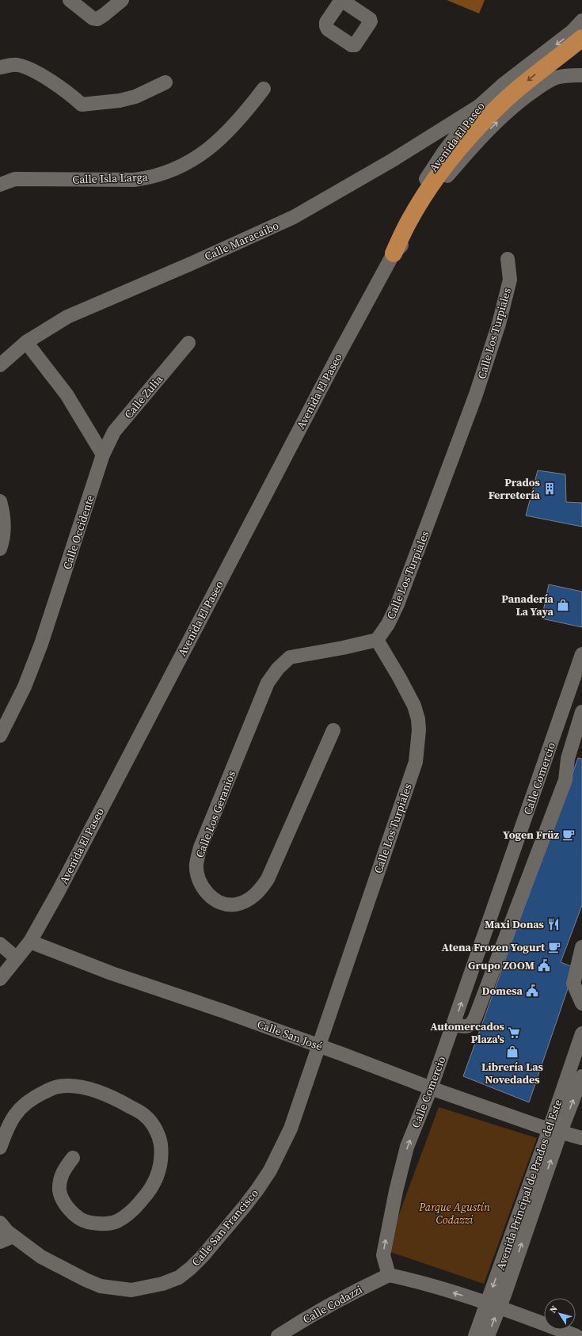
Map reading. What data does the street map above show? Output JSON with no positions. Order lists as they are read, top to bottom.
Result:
{
  "streets": {
    "street": [
      "Avenida El Paseo",
      "Calle Isla Larga",
      "Calle Maracaibo",
      "Calle Los Turpiales",
      "Calle Zulia",
      "Calle Occidente",
      "Calle Comercio",
      "Calle Los Geranios",
      "Calle San José",
      "Avenida Principal de Prados del Este",
      "Calle San Francisco",
      "Calle Codazzi"
    ]
  },
  "crossings": [
    ["Avenida El Paseo", "Calle Maracaibo"],
    ["Avenida El Paseo", "Calle San José"],
    ["Calle Los Turpiales", "Calle Los Geranios"],
    ["Calle Los Turpiales", "Calle San José"],
    ["Calle Los Turpiales", "Calle San Francisco"],
    ["Calle Zulia", "Calle Occidente"],
    ["Calle Comercio", "Calle San José"],
    ["Calle Comercio", "Calle Codazzi"],
    ["Calle San José", "Avenida Principal de Prados del Este"],
    ["Calle San José", "Calle San Francisco"]
  ],
  "parks": ["Parque Agustín Codazzi"],
  "places": {
    "building": ["Prados Ferretería"],
    "shop": ["Panadería La Yaya", "Librería Las Novedades"],
    "cafe": ["Yogen Früz", "Atena Frozen Yogurt"],
    "restaurant": ["Maxi Donas"],
    "public building": ["Grupo ZOOM", "Domesa"],
    "supermarket": ["Automercados Plaza's"]
  },
  "north": "top left"
}
